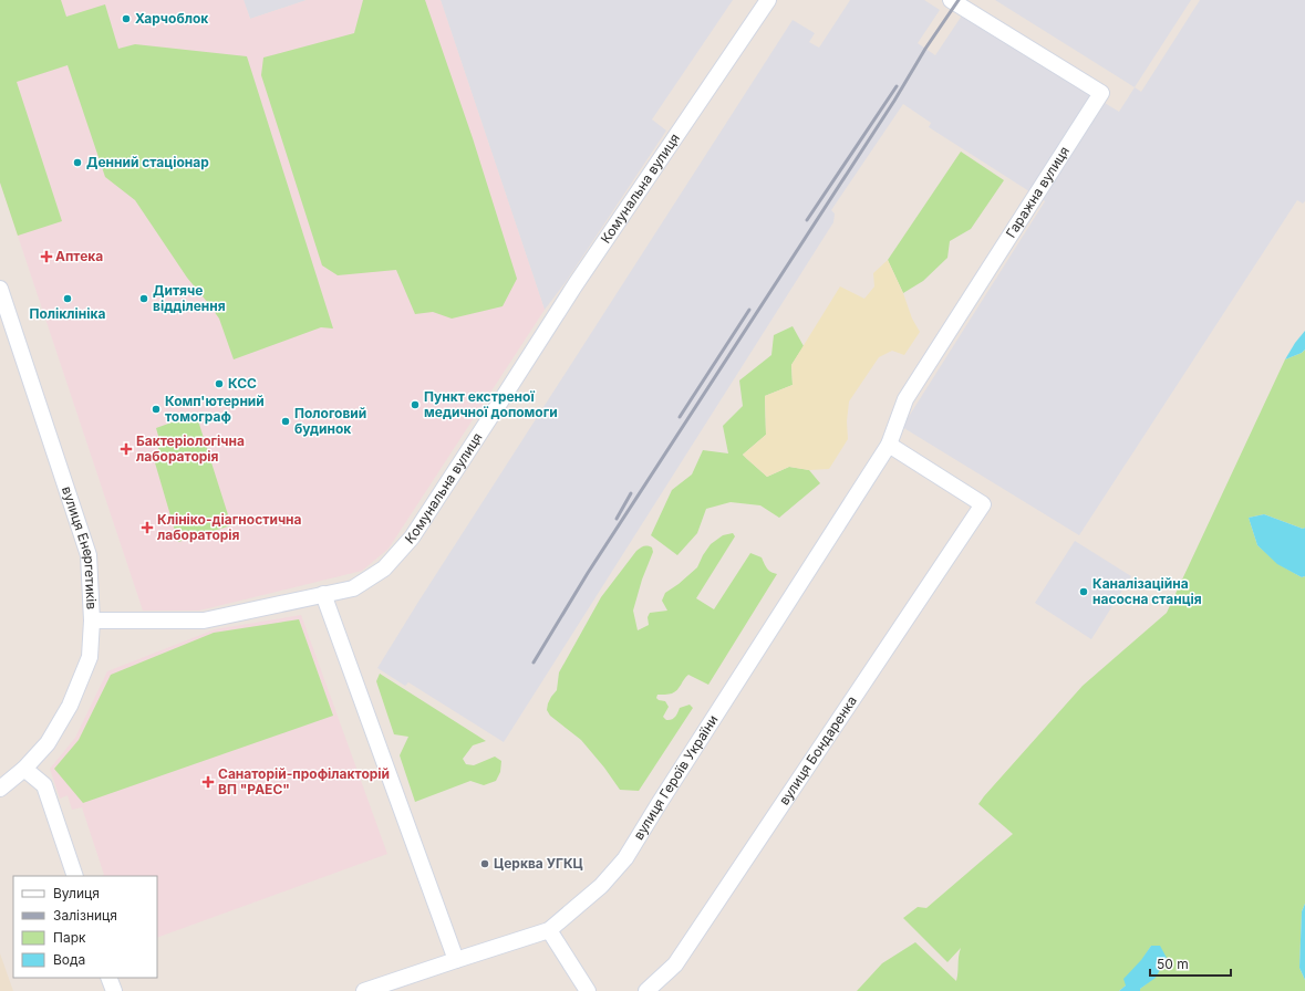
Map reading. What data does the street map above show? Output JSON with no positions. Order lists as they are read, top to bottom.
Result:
{
  "streets": {
    "street": [
      "Комунальна вулиця",
      "Гаражна вулиця",
      "вулиця Енергетиків",
      "вулиця Бондаренка",
      "вулиця Героїв України"
    ]
  },
  "crossings": [
    ["Комунальна вулиця", "вулиця Енергетиків"],
    ["Гаражна вулиця", "вулиця Бондаренка"],
    ["Гаражна вулиця", "вулиця Героїв України"],
    ["вулиця Бондаренка", "вулиця Героїв України"]
  ],
  "places": {
    "other": [
      "Харчоблок",
      "Денний стаціонар",
      "Поліклініка",
      "Дитяче відділення",
      "КСС",
      "Пункт екстреної медичної допомоги",
      "Комп'ютерний томограф",
      "Пологовий будинок",
      "Каналізаційна насосна станція",
      "Церква УГКЦ"
    ],
    "health": [
      "Аптека",
      "Бактеріологічна лабораторія",
      "Клініко-діагностична лабораторія",
      "Санаторій-профілакторій ВП \"РАЕС\""
    ]
  },
  "legend": [
    "Вулиця",
    "Залізниця",
    "Парк",
    "Вода"
  ],
  "scale_bar": "50 m"
}
